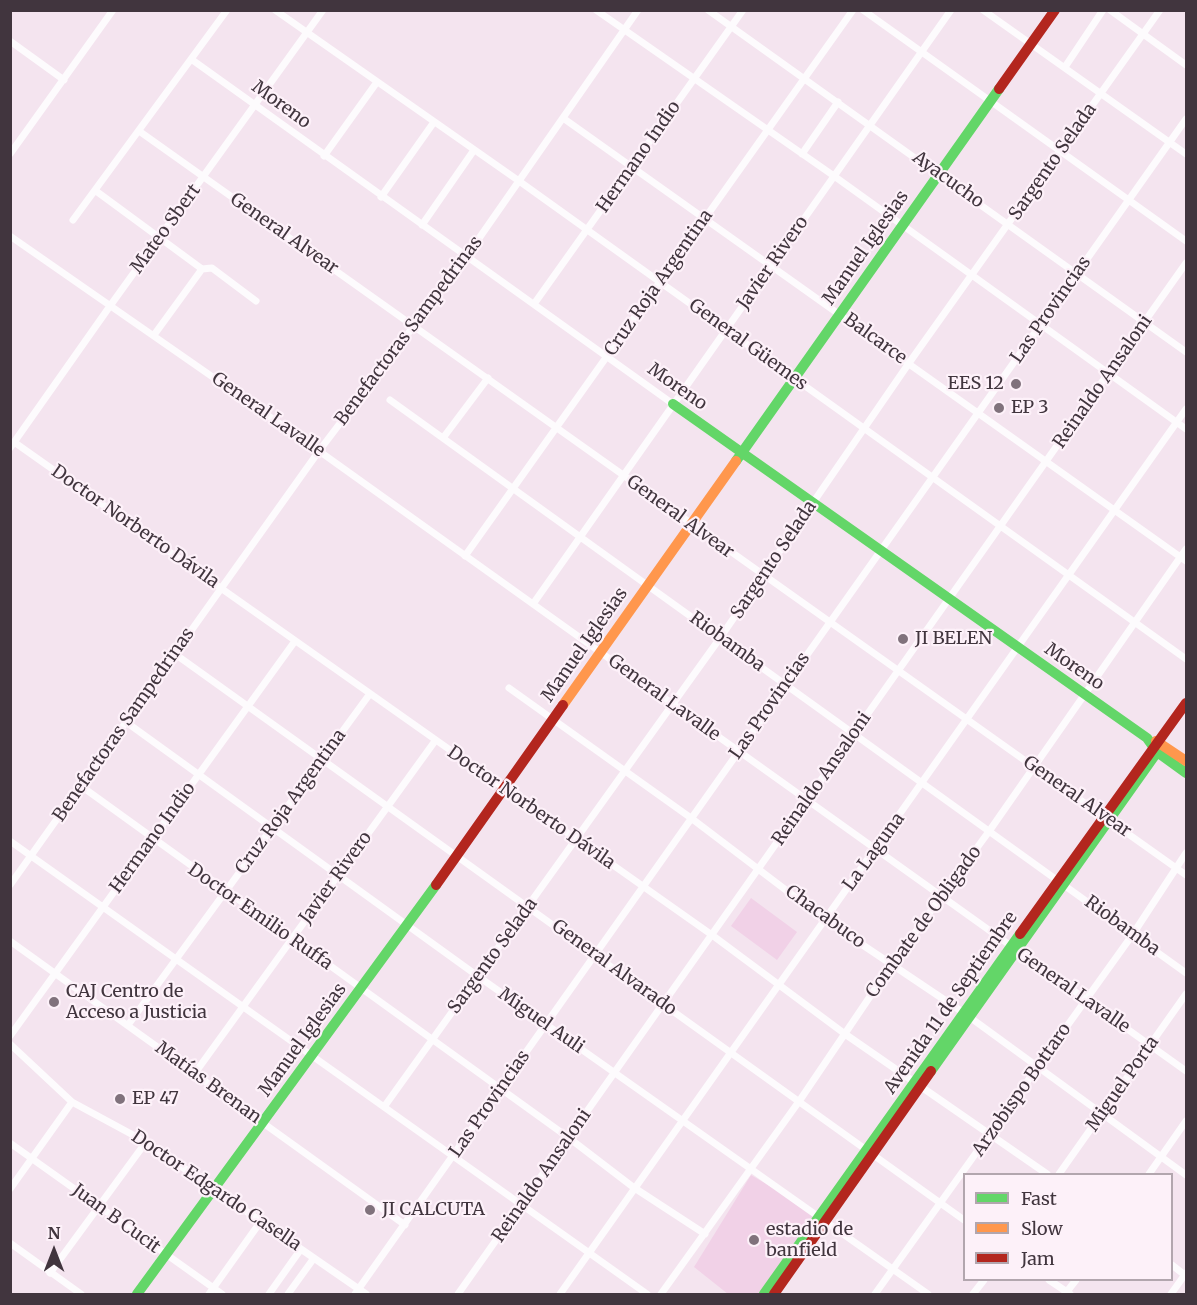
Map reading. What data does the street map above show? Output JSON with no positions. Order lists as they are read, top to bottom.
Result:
{
  "streets": {
    "street": [
      "Moreno",
      "Hermano Indio",
      "Sargento Selada",
      "Ayacucho",
      "Mateo Sbert",
      "General Alvear",
      "Manuel Iglesias",
      "Javier Rivero",
      "Cruz Roja Argentina",
      "Las Provincias",
      "Benefactoras Sampedrinas",
      "Balcarce",
      "General Güemes",
      "Reinaldo Ansaloni",
      "General Lavalle",
      "Doctor Norberto Dávila",
      "Riobamba",
      "La Laguna",
      "Doctor Emilio Ruffa",
      "Chacabuco",
      "Combate de Obligado",
      "General Alvarado",
      "Avenida 11 de Septiembre",
      "Miguel Auli",
      "Matías Brenan",
      "Miguel Porta",
      "Arzobispo Bottaro",
      "Doctor Edgardo Casella",
      "Juan B Cucit"
    ]
  },
  "crossings": [
    ["Moreno", "Hermano Indio"],
    ["Moreno", "Sargento Selada"],
    ["Moreno", "Mateo Sbert"],
    ["Moreno", "Manuel Iglesias"],
    ["Moreno", "Javier Rivero"],
    ["Moreno", "Cruz Roja Argentina"],
    ["Moreno", "Las Provincias"],
    ["Moreno", "Benefactoras Sampedrinas"],
    ["Moreno", "Reinaldo Ansaloni"],
    ["Moreno", "La Laguna"],
    ["Moreno", "Combate de Obligado"],
    ["Moreno", "Avenida 11 de Septiembre"],
    ["Hermano Indio", "Ayacucho"],
    ["Hermano Indio", "Balcarce"],
    ["Hermano Indio", "General Güemes"],
    ["Hermano Indio", "Doctor Norberto Dávila"],
    ["Hermano Indio", "Doctor Emilio Ruffa"],
    ["Hermano Indio", "General Alvarado"],
    ["Hermano Indio", "Miguel Auli"],
    ["Hermano Indio", "Matías Brenan"],
    ["Sargento Selada", "Ayacucho"],
    ["Sargento Selada", "General Alvear"],
    ["Sargento Selada", "Balcarce"],
    ["Sargento Selada", "General Güemes"],
    ["Sargento Selada", "General Lavalle"],
    ["Sargento Selada", "Doctor Norberto Dávila"],
    ["Sargento Selada", "Riobamba"],
    ["Sargento Selada", "Doctor Emilio Ruffa"],
    ["Sargento Selada", "Chacabuco"],
    ["Sargento Selada", "General Alvarado"],
    ["Sargento Selada", "Miguel Auli"],
    ["Ayacucho", "Manuel Iglesias"],
    ["Ayacucho", "Javier Rivero"],
    ["Ayacucho", "Cruz Roja Argentina"],
    ["Ayacucho", "Las Provincias"],
    ["Ayacucho", "Reinaldo Ansaloni"],
    ["Mateo Sbert", "General Alvear"],
    ["Mateo Sbert", "General Güemes"],
    ["Mateo Sbert", "General Lavalle"],
    ["Mateo Sbert", "Doctor Norberto Dávila"],
    ["General Alvear", "Manuel Iglesias"],
    ["General Alvear", "Javier Rivero"],
    ["General Alvear", "Cruz Roja Argentina"],
    ["General Alvear", "Las Provincias"],
    ["General Alvear", "Benefactoras Sampedrinas"],
    ["General Alvear", "Reinaldo Ansaloni"],
    ["General Alvear", "La Laguna"],
    ["General Alvear", "Combate de Obligado"],
    ["General Alvear", "Avenida 11 de Septiembre"],
    ["General Alvear", "Arzobispo Bottaro"],
    ["Manuel Iglesias", "Balcarce"],
    ["Manuel Iglesias", "General Güemes"],
    ["Manuel Iglesias", "General Lavalle"],
    ["Manuel Iglesias", "Doctor Norberto Dávila"],
    ["Manuel Iglesias", "Riobamba"],
    ["Manuel Iglesias", "Doctor Emilio Ruffa"],
    ["Manuel Iglesias", "Chacabuco"],
    ["Manuel Iglesias", "General Alvarado"],
    ["Manuel Iglesias", "Miguel Auli"],
    ["Manuel Iglesias", "Matías Brenan"],
    ["Manuel Iglesias", "Doctor Edgardo Casella"],
    ["Manuel Iglesias", "Juan B Cucit"],
    ["Javier Rivero", "Balcarce"],
    ["Javier Rivero", "General Güemes"],
    ["Javier Rivero", "General Lavalle"],
    ["Javier Rivero", "Doctor Norberto Dávila"],
    ["Javier Rivero", "Riobamba"],
    ["Javier Rivero", "Doctor Emilio Ruffa"],
    ["Javier Rivero", "General Alvarado"],
    ["Javier Rivero", "Miguel Auli"],
    ["Javier Rivero", "Matías Brenan"],
    ["Cruz Roja Argentina", "Balcarce"],
    ["Cruz Roja Argentina", "General Güemes"],
    ["Cruz Roja Argentina", "General Lavalle"],
    ["Cruz Roja Argentina", "Doctor Norberto Dávila"],
    ["Cruz Roja Argentina", "Riobamba"],
    ["Cruz Roja Argentina", "Doctor Emilio Ruffa"],
    ["Cruz Roja Argentina", "General Alvarado"],
    ["Cruz Roja Argentina", "Miguel Auli"],
    ["Cruz Roja Argentina", "Matías Brenan"],
    ["Las Provincias", "Balcarce"],
    ["Las Provincias", "General Güemes"],
    ["Las Provincias", "General Lavalle"],
    ["Las Provincias", "Doctor Norberto Dávila"],
    ["Las Provincias", "Riobamba"],
    ["Las Provincias", "Doctor Emilio Ruffa"],
    ["Las Provincias", "Chacabuco"],
    ["Las Provincias", "General Alvarado"],
    ["Las Provincias", "Miguel Auli"],
    ["Las Provincias", "Matías Brenan"],
    ["Las Provincias", "Doctor Edgardo Casella"],
    ["Benefactoras Sampedrinas", "Balcarce"],
    ["Benefactoras Sampedrinas", "General Güemes"],
    ["Benefactoras Sampedrinas", "General Lavalle"],
    ["Benefactoras Sampedrinas", "Doctor Norberto Dávila"],
    ["Benefactoras Sampedrinas", "Doctor Emilio Ruffa"],
    ["Benefactoras Sampedrinas", "General Alvarado"],
    ["Benefactoras Sampedrinas", "Miguel Auli"],
    ["Balcarce", "Reinaldo Ansaloni"],
    ["Balcarce", "La Laguna"],
    ["Balcarce", "Combate de Obligado"],
    ["General Güemes", "Reinaldo Ansaloni"],
    ["General Güemes", "La Laguna"],
    ["General Güemes", "Combate de Obligado"],
    ["Reinaldo Ansaloni", "General Lavalle"],
    ["Reinaldo Ansaloni", "Doctor Norberto Dávila"],
    ["Reinaldo Ansaloni", "Riobamba"],
    ["Reinaldo Ansaloni", "Doctor Emilio Ruffa"],
    ["Reinaldo Ansaloni", "Chacabuco"],
    ["Reinaldo Ansaloni", "General Alvarado"],
    ["Reinaldo Ansaloni", "Miguel Auli"],
    ["General Lavalle", "La Laguna"],
    ["General Lavalle", "Combate de Obligado"],
    ["General Lavalle", "Avenida 11 de Septiembre"],
    ["General Lavalle", "Miguel Porta"],
    ["General Lavalle", "Arzobispo Bottaro"],
    ["Doctor Norberto Dávila", "La Laguna"],
    ["Doctor Norberto Dávila", "Combate de Obligado"],
    ["Doctor Norberto Dávila", "Avenida 11 de Septiembre"],
    ["Doctor Norberto Dávila", "Arzobispo Bottaro"],
    ["Riobamba", "La Laguna"],
    ["Riobamba", "Combate de Obligado"],
    ["Riobamba", "Avenida 11 de Septiembre"],
    ["Riobamba", "Arzobispo Bottaro"],
    ["La Laguna", "Doctor Emilio Ruffa"],
    ["La Laguna", "Chacabuco"],
    ["La Laguna", "General Alvarado"],
    ["La Laguna", "Miguel Auli"],
    ["Doctor Emilio Ruffa", "Combate de Obligado"],
    ["Chacabuco", "Combate de Obligado"],
    ["Chacabuco", "Avenida 11 de Septiembre"],
    ["Chacabuco", "Miguel Porta"],
    ["Chacabuco", "Arzobispo Bottaro"],
    ["Combate de Obligado", "General Alvarado"],
    ["Combate de Obligado", "Miguel Auli"],
    ["General Alvarado", "Avenida 11 de Septiembre"],
    ["General Alvarado", "Arzobispo Bottaro"],
    ["Avenida 11 de Septiembre", "Miguel Auli"],
    ["Miguel Auli", "Arzobispo Bottaro"]
  ],
  "places": [
    "EES 12",
    "EP 3",
    "JI BELEN",
    "CAJ Centro de Acceso a Justicia",
    "EP 47",
    "JI CALCUTA",
    "estadio de banfield"
  ],
  "legend": ["Fast", "Slow", "Jam"],
  "north": "top"
}
